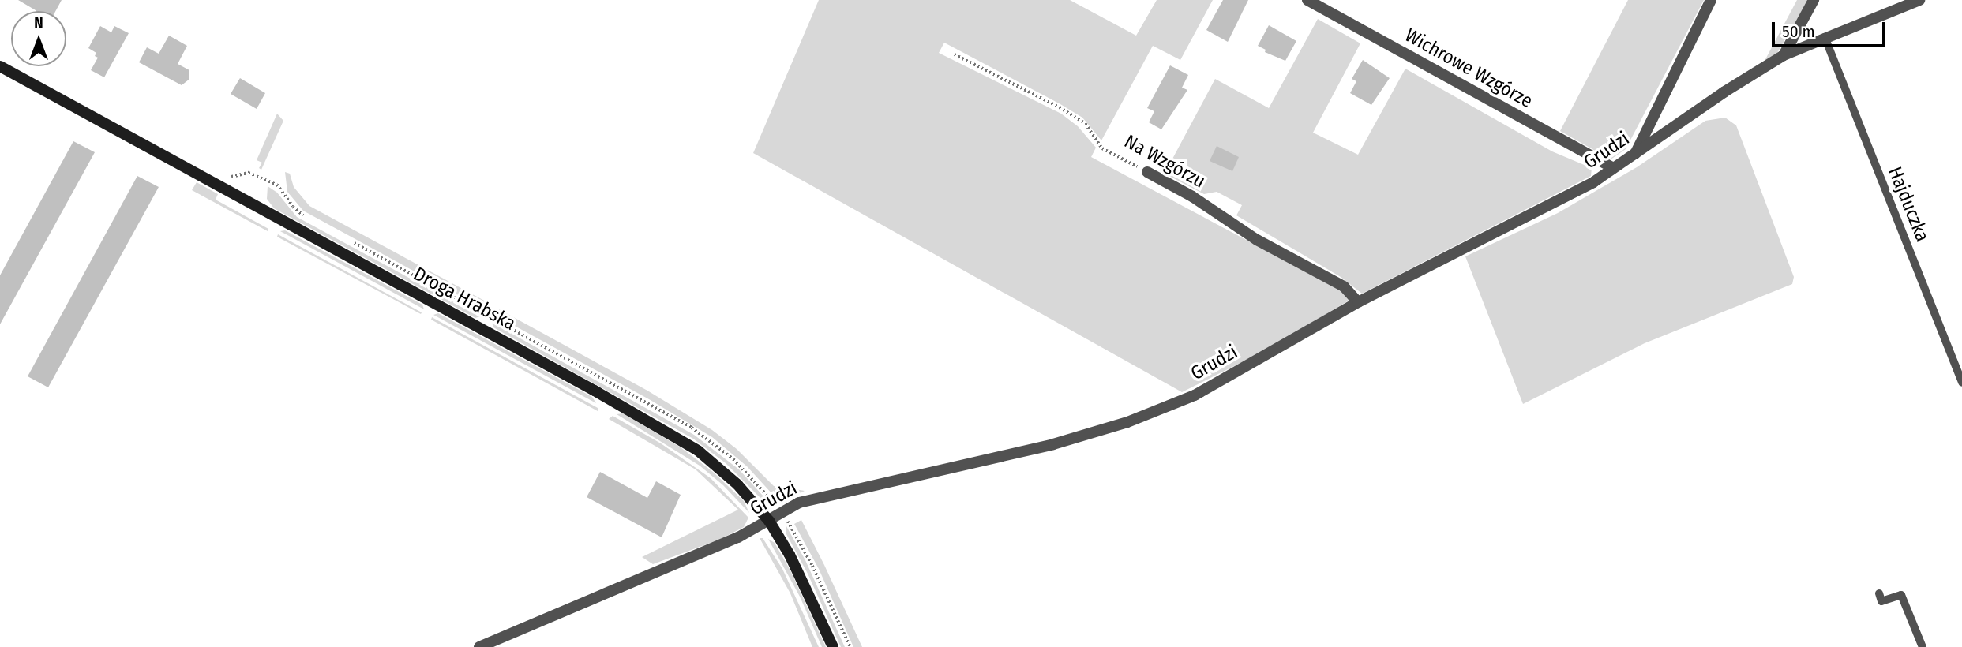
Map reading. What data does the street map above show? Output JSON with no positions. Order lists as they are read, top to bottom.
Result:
{
  "streets": {
    "street": [
      "Wichrowe Wzgórze",
      "Grudzi",
      "Na Wzgórzu",
      "Droga Hrabska"
    ],
    "lane": ["Hajduczka"]
  },
  "crossings": [
    ["Wichrowe Wzgórze", "Grudzi"],
    ["Grudzi", "Na Wzgórzu"],
    ["Grudzi", "Hajduczka"],
    ["Grudzi", "Droga Hrabska"]
  ],
  "scale_bar": "50 m",
  "north": "top"
}
